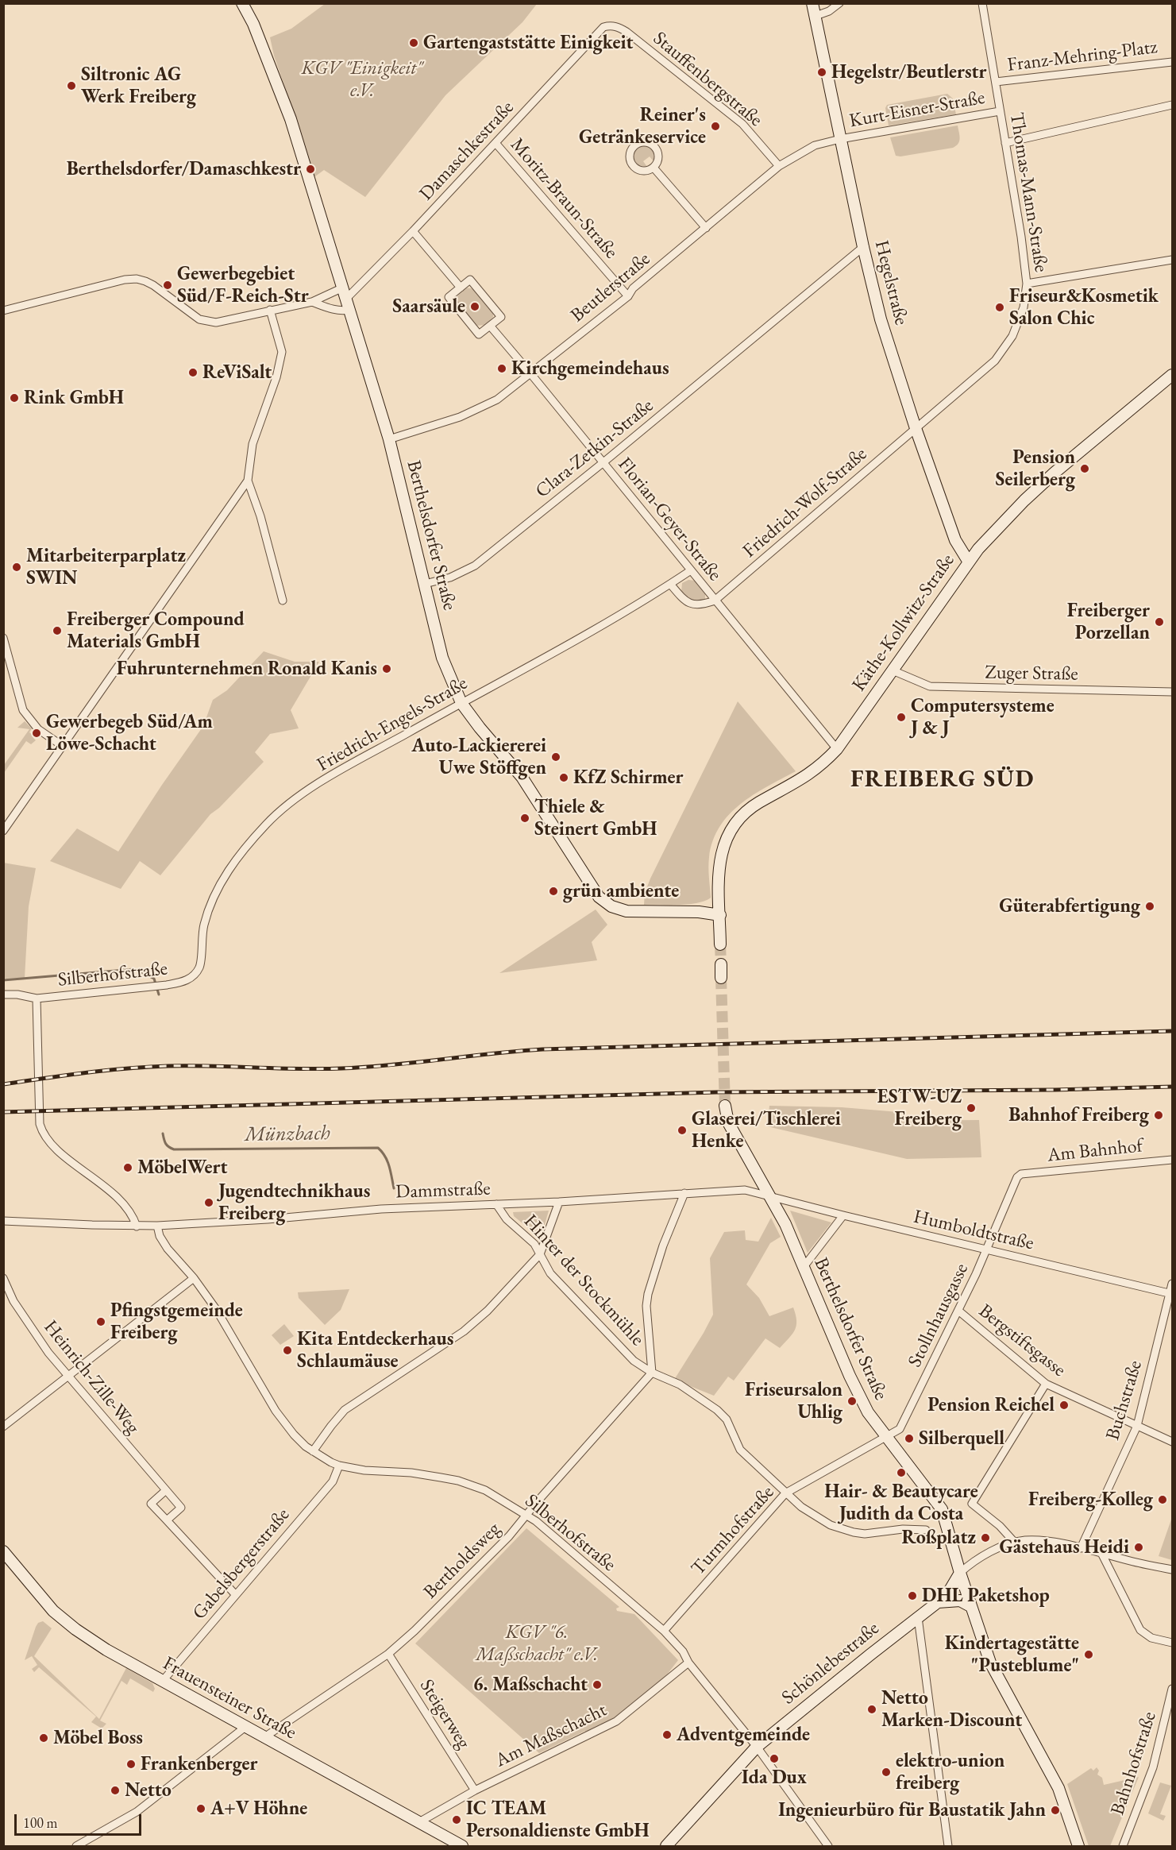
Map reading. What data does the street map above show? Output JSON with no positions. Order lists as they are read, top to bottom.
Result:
{
  "streets": {
    "street": [
      "Franz-Mehring-Platz",
      "Stauffenbergstraße",
      "Kurt-Eisner-Straße",
      "Damaschkestraße",
      "Thomas-Mann-Straße",
      "Moritz-Braun-Straße",
      "Hegelstraße",
      "Beutlerstraße",
      "Clara-Zetkin-Straße",
      "Friedrich-Wolf-Straße",
      "Florian-Geyer-Straße",
      "Berthelsdorfer Straße",
      "Käthe-Kollwitz-Straße",
      "Zuger Straße",
      "Friedrich-Engels-Straße",
      "Silberhofstraße",
      "Am Bahnhof",
      "Dammstraße",
      "Humboldtstraße",
      "Hinter der Stockmühle",
      "Stollnhausgasse",
      "Bergstiftsgasse",
      "Heinrich-Zille-Weg",
      "Buchstraße",
      "Turmhofstraße",
      "Bertholdsweg",
      "Gabelsbergerstraße",
      "Schönlebestraße",
      "Frauensteiner Straße",
      "Steigerweg",
      "Am Maßschacht",
      "Bahnhofstraße"
    ]
  },
  "crossings": [
    ["Franz-Mehring-Platz", "Thomas-Mann-Straße"],
    ["Stauffenbergstraße", "Damaschkestraße"],
    ["Stauffenbergstraße", "Beutlerstraße"],
    ["Kurt-Eisner-Straße", "Thomas-Mann-Straße"],
    ["Kurt-Eisner-Straße", "Hegelstraße"],
    ["Kurt-Eisner-Straße", "Beutlerstraße"],
    ["Damaschkestraße", "Moritz-Braun-Straße"],
    ["Damaschkestraße", "Berthelsdorfer Straße"],
    ["Thomas-Mann-Straße", "Hegelstraße"],
    ["Thomas-Mann-Straße", "Friedrich-Wolf-Straße"],
    ["Moritz-Braun-Straße", "Beutlerstraße"],
    ["Hegelstraße", "Beutlerstraße"],
    ["Hegelstraße", "Clara-Zetkin-Straße"],
    ["Hegelstraße", "Friedrich-Wolf-Straße"],
    ["Hegelstraße", "Käthe-Kollwitz-Straße"],
    ["Beutlerstraße", "Florian-Geyer-Straße"],
    ["Beutlerstraße", "Berthelsdorfer Straße"],
    ["Clara-Zetkin-Straße", "Florian-Geyer-Straße"],
    ["Clara-Zetkin-Straße", "Berthelsdorfer Straße"],
    ["Friedrich-Wolf-Straße", "Florian-Geyer-Straße"],
    ["Florian-Geyer-Straße", "Käthe-Kollwitz-Straße"],
    ["Florian-Geyer-Straße", "Friedrich-Engels-Straße"],
    ["Berthelsdorfer Straße", "Käthe-Kollwitz-Straße"],
    ["Berthelsdorfer Straße", "Friedrich-Engels-Straße"],
    ["Berthelsdorfer Straße", "Dammstraße"],
    ["Berthelsdorfer Straße", "Humboldtstraße"],
    ["Berthelsdorfer Straße", "Stollnhausgasse"],
    ["Berthelsdorfer Straße", "Turmhofstraße"],
    ["Berthelsdorfer Straße", "Schönlebestraße"],
    ["Käthe-Kollwitz-Straße", "Zuger Straße"],
    ["Friedrich-Engels-Straße", "Silberhofstraße"],
    ["Silberhofstraße", "Dammstraße"],
    ["Silberhofstraße", "Turmhofstraße"],
    ["Silberhofstraße", "Bertholdsweg"],
    ["Silberhofstraße", "Gabelsbergerstraße"],
    ["Silberhofstraße", "Schönlebestraße"],
    ["Silberhofstraße", "Am Maßschacht"],
    ["Am Bahnhof", "Stollnhausgasse"],
    ["Dammstraße", "Humboldtstraße"],
    ["Dammstraße", "Hinter der Stockmühle"],
    ["Humboldtstraße", "Stollnhausgasse"],
    ["Humboldtstraße", "Buchstraße"],
    ["Hinter der Stockmühle", "Turmhofstraße"],
    ["Hinter der Stockmühle", "Bertholdsweg"],
    ["Stollnhausgasse", "Bergstiftsgasse"],
    ["Stollnhausgasse", "Turmhofstraße"],
    ["Bergstiftsgasse", "Buchstraße"],
    ["Bertholdsweg", "Frauensteiner Straße"],
    ["Bertholdsweg", "Steigerweg"],
    ["Gabelsbergerstraße", "Frauensteiner Straße"],
    ["Frauensteiner Straße", "Am Maßschacht"],
    ["Steigerweg", "Am Maßschacht"]
  ],
  "districts": ["FREIBERG SÜD"],
  "water": ["Münzbach"],
  "parks": ["KGV \"Einigkeit\" e.V.", "KGV \"6. Maßschacht\" e.V."],
  "places": [
    "Gartengaststätte Einigkeit",
    "Hegelstr/Beutlerstr",
    "Siltronic AG Werk Freiberg",
    "Reiner's Getränkeservice",
    "Berthelsdorfer/Damaschkestr",
    "Gewerbegebiet Süd/F-Reich-Str",
    "Saarsäule",
    "Friseur&Kosmetik Salon Chic",
    "Kirchgemeindehaus",
    "ReViSalt",
    "Rink GmbH",
    "Pension Seilerberg",
    "Mitarbeiterparplatz SWIN",
    "Freiberger Porzellan",
    "Freiberger Compound Materials GmbH",
    "Fuhrunternehmen Ronald Kanis",
    "Computersysteme J & J",
    "Gewerbegeb Süd/Am Löwe-Schacht",
    "Auto-Lackiererei Uwe Stöffgen",
    "KfZ Schirmer",
    "Thiele & Steinert GmbH",
    "grün ambiente",
    "Güterabfertigung",
    "ESTW-UZ Freiberg",
    "Bahnhof Freiberg",
    "Glaserei/Tischlerei Henke",
    "MöbelWert",
    "Jugendtechnikhaus Freiberg",
    "Pfingstgemeinde Freiberg",
    "Kita Entdeckerhaus Schlaumäuse",
    "Friseursalon Uhlig",
    "Pension Reichel",
    "Silberquell",
    "Hair- & Beautycare Judith da Costa",
    "Freiberg-Kolleg",
    "Roßplatz",
    "Gästehaus Heidi",
    "DHL Paketshop",
    "Kindertagestätte \"Pusteblume\"",
    "6. Maßschacht",
    "Netto Marken-Discount",
    "Adventgemeinde",
    "Möbel Boss",
    "Ida Dux",
    "Frankenberger",
    "elektro-union freiberg",
    "Netto",
    "A+V Höhne",
    "Ingenieurbüro für Baustatik Jahn",
    "IC TEAM Personaldienste GmbH"
  ],
  "scale_bar": "100 m"
}
